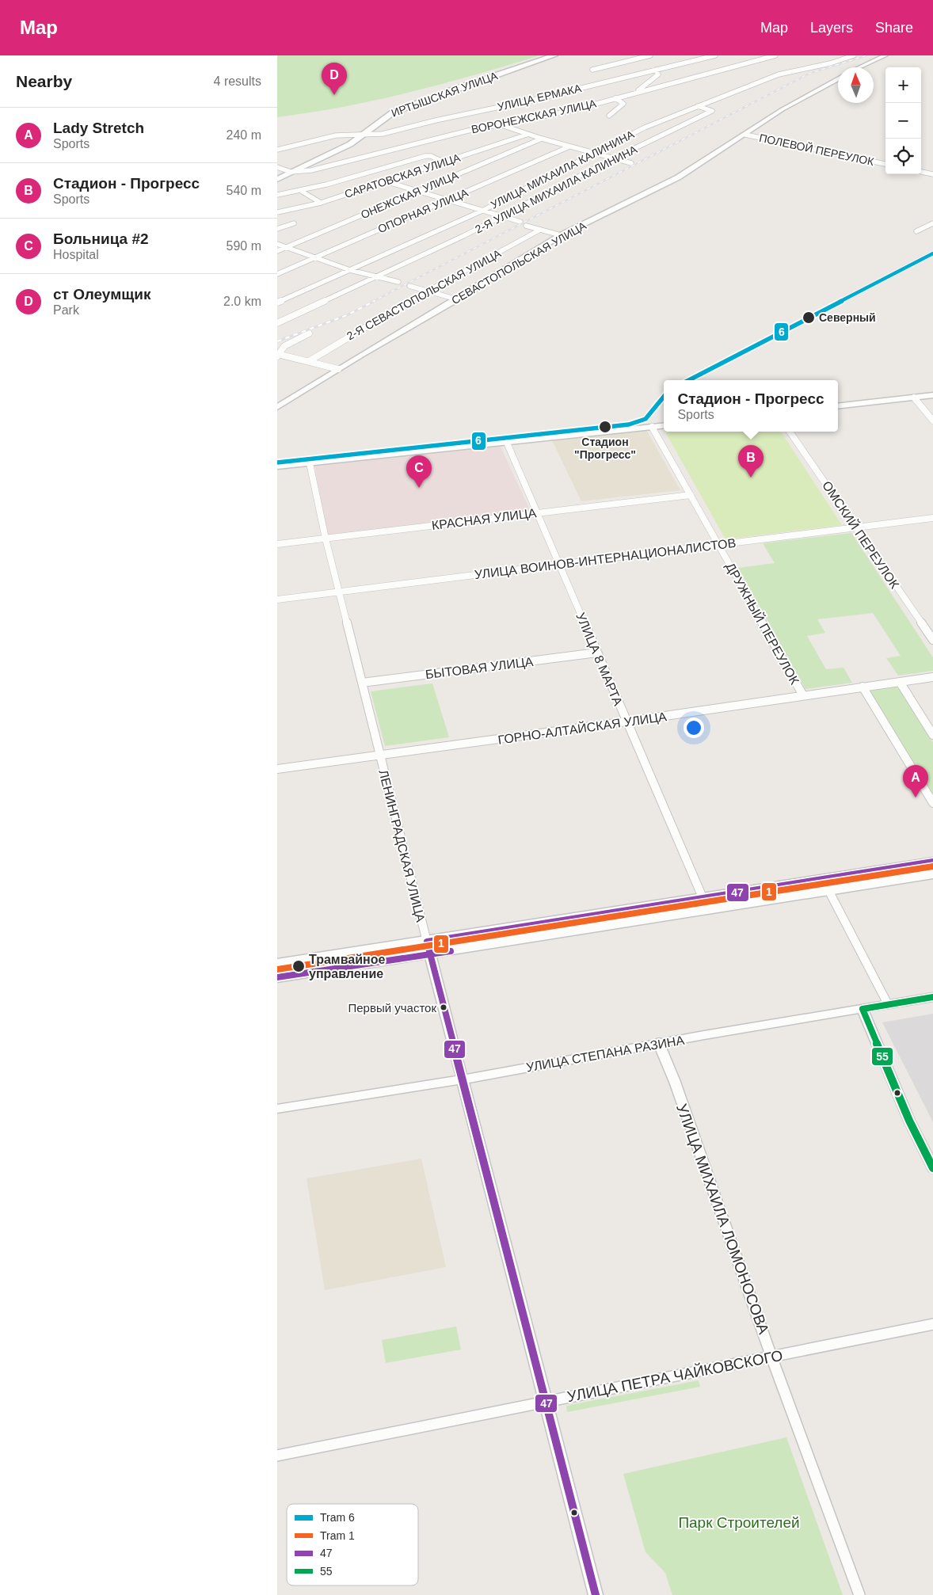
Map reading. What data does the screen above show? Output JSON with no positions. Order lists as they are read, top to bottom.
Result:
{
  "streets": {
    "main road": ["ИРТЫШСКАЯ УЛИЦА"],
    "street": [
      "УЛИЦА ЕРМАКА",
      "ВОРОНЕЖСКАЯ УЛИЦА",
      "ПОЛЕВОЙ ПЕРЕУЛОК",
      "УЛИЦА МИХАИЛА КАЛИНИНА",
      "САРАТОВСКАЯ УЛИЦА",
      "2-Я УЛИЦА МИХАИЛА КАЛИНИНА",
      "ОНЕЖСКАЯ УЛИЦА",
      "ОПОРНАЯ УЛИЦА",
      "СЕВАСТОПОЛЬСКАЯ УЛИЦА",
      "2-Я СЕВАСТОПОЛЬСКАЯ УЛИЦА",
      "КРАСНАЯ УЛИЦА",
      "ОМСКИЙ ПЕРЕУЛОК",
      "УЛИЦА ВОИНОВ-ИНТЕРНАЦИОНАЛИСТОВ",
      "ДРУЖНЫЙ ПЕРЕУЛОК",
      "УЛИЦА 8 МАРТА",
      "БЫТОВАЯ УЛИЦА",
      "ГОРНО-АЛТАЙСКАЯ УЛИЦА",
      "ЛЕНИНГРАДСКАЯ УЛИЦА",
      "УЛИЦА СТЕПАНА РАЗИНА",
      "УЛИЦА МИХАИЛА ЛОМОНОСОВА",
      "УЛИЦА ПЕТРА ЧАЙКОВСКОГО"
    ]
  },
  "crossings": [
    ["ИРТЫШСКАЯ УЛИЦА", "УЛИЦА ЕРМАКА"],
    ["ИРТЫШСКАЯ УЛИЦА", "ВОРОНЕЖСКАЯ УЛИЦА"],
    ["ПОЛЕВОЙ ПЕРЕУЛОК", "СЕВАСТОПОЛЬСКАЯ УЛИЦА"],
    ["УЛИЦА МИХАИЛА КАЛИНИНА", "2-Я УЛИЦА МИХАИЛА КАЛИНИНА"],
    ["КРАСНАЯ УЛИЦА", "ДРУЖНЫЙ ПЕРЕУЛОК"],
    ["КРАСНАЯ УЛИЦА", "УЛИЦА 8 МАРТА"],
    ["КРАСНАЯ УЛИЦА", "ЛЕНИНГРАДСКАЯ УЛИЦА"],
    ["ОМСКИЙ ПЕРЕУЛОК", "УЛИЦА ВОИНОВ-ИНТЕРНАЦИОНАЛИСТОВ"],
    ["УЛИЦА ВОИНОВ-ИНТЕРНАЦИОНАЛИСТОВ", "ДРУЖНЫЙ ПЕРЕУЛОК"],
    ["УЛИЦА ВОИНОВ-ИНТЕРНАЦИОНАЛИСТОВ", "УЛИЦА 8 МАРТА"],
    ["УЛИЦА ВОИНОВ-ИНТЕРНАЦИОНАЛИСТОВ", "ЛЕНИНГРАДСКАЯ УЛИЦА"],
    ["ДРУЖНЫЙ ПЕРЕУЛОК", "ГОРНО-АЛТАЙСКАЯ УЛИЦА"],
    ["УЛИЦА 8 МАРТА", "БЫТОВАЯ УЛИЦА"],
    ["УЛИЦА 8 МАРТА", "ГОРНО-АЛТАЙСКАЯ УЛИЦА"],
    ["БЫТОВАЯ УЛИЦА", "ЛЕНИНГРАДСКАЯ УЛИЦА"],
    ["ГОРНО-АЛТАЙСКАЯ УЛИЦА", "ЛЕНИНГРАДСКАЯ УЛИЦА"],
    ["ЛЕНИНГРАДСКАЯ УЛИЦА", "УЛИЦА СТЕПАНА РАЗИНА"],
    ["ЛЕНИНГРАДСКАЯ УЛИЦА", "УЛИЦА ПЕТРА ЧАЙКОВСКОГО"],
    ["УЛИЦА СТЕПАНА РАЗИНА", "УЛИЦА МИХАИЛА ЛОМОНОСОВА"],
    ["УЛИЦА МИХАИЛА ЛОМОНОСОВА", "УЛИЦА ПЕТРА ЧАЙКОВСКОГО"]
  ],
  "parks": ["Парк Строителей"],
  "places": [
    "Северный",
    "Стадион \"Прогресс\"",
    "Трамвайное управление",
    "Первый участок"
  ],
  "lines": [
    "tram line 6",
    "transit line 47",
    "tram line 1",
    "transit line 55"
  ],
  "legend": [
    "Tram 6",
    "Tram 1",
    "47",
    "55"
  ],
  "north": "top",
  "page": {
    "header": "Map",
    "nav": ["Map", "Layers", "Share"],
    "heading": ["Nearby", "4 results"],
    "pins": [
      "D",
      "B",
      "C",
      "A"
    ],
    "map_buttons": ["+", "−"],
    "list": [
      {
        "mark": "A",
        "name": "Lady Stretch",
        "note": "Sports",
        "value": "240 m"
      },
      {
        "mark": "B",
        "name": "Стадион - Прогресс",
        "note": "Sports",
        "value": "540 m"
      },
      {
        "mark": "C",
        "name": "Больница #2",
        "note": "Hospital",
        "value": "590 m"
      },
      {
        "mark": "D",
        "name": "ст Олеумщик",
        "note": "Park",
        "value": "2.0 km"
      }
    ],
    "popup": ["Стадион - Прогресс", "Sports"]
  }
}
